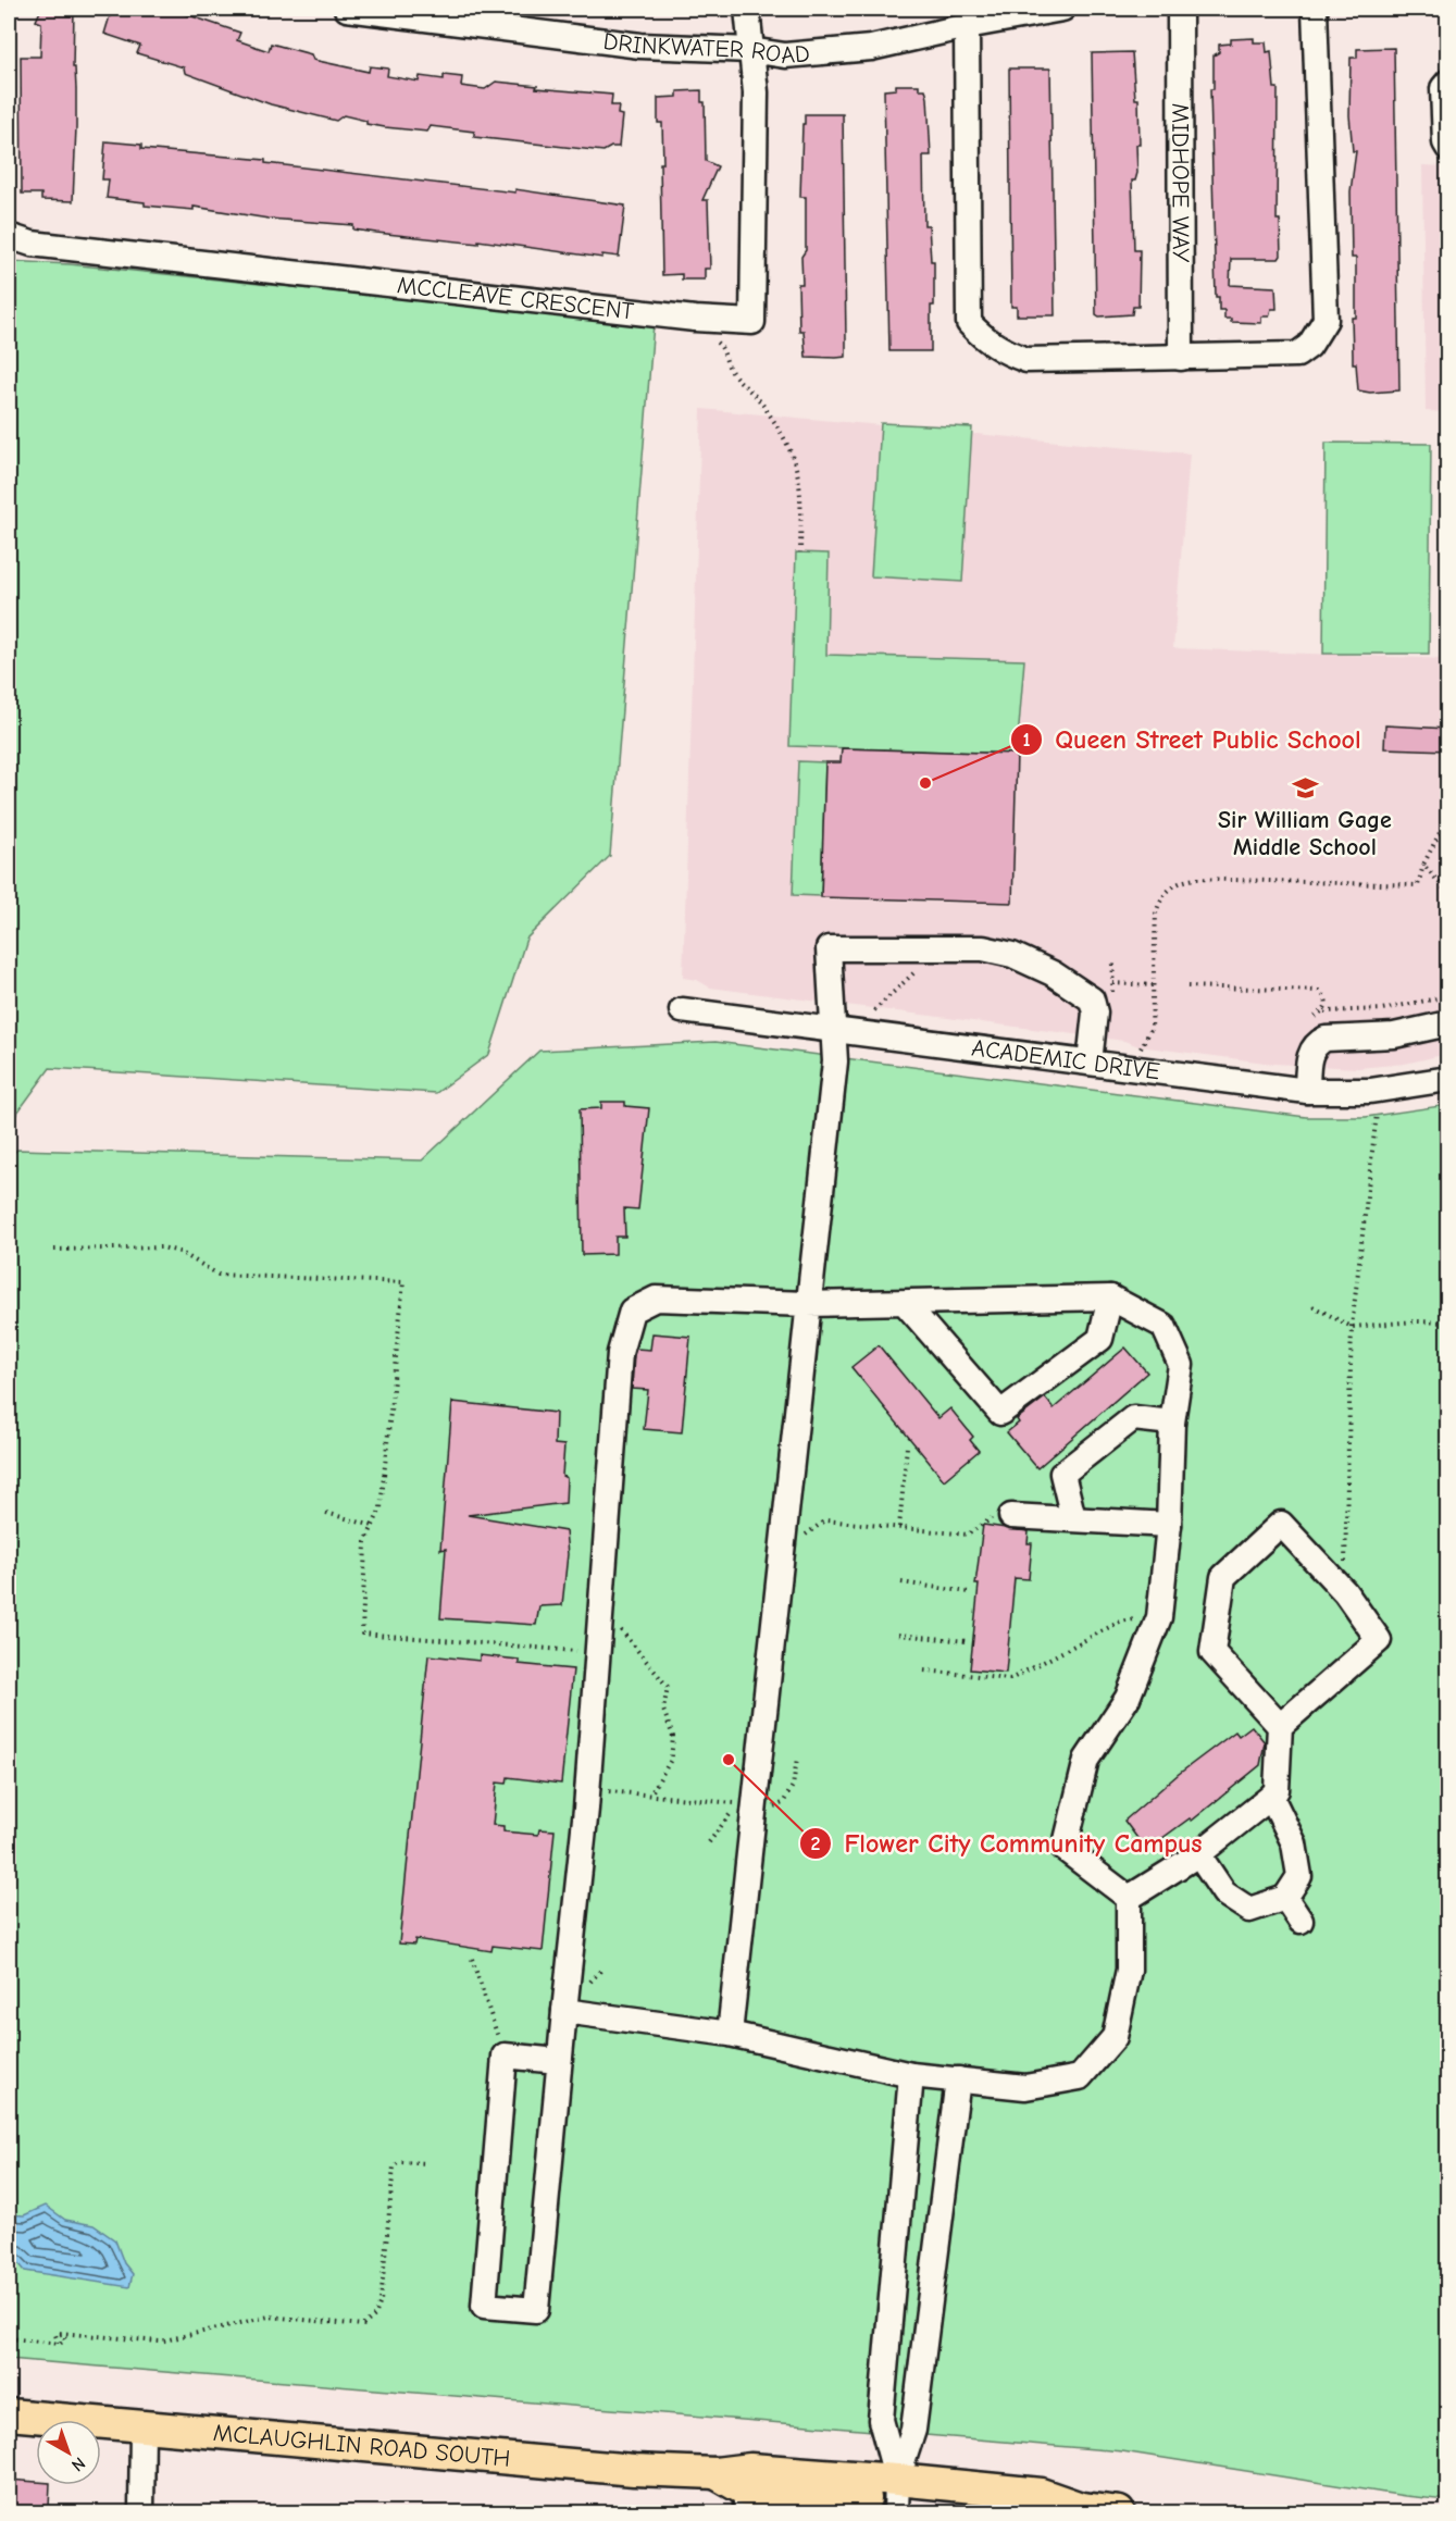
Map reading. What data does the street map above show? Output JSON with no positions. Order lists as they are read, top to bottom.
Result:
{
  "streets": {
    "main road": ["MCLAUGHLIN ROAD SOUTH"],
    "street": [
      "DRINKWATER ROAD",
      "MIDHOPE WAY",
      "MCCLEAVE CRESCENT",
      "ACADEMIC DRIVE"
    ]
  },
  "crossings": [
    ["DRINKWATER ROAD", "MCCLEAVE CRESCENT"]
  ],
  "places": {
    "other": ["Queen Street Public School", "Flower City Community Campus"],
    "school or university": ["Sir William Gage Middle School"]
  },
  "north": "bottom right"
}
